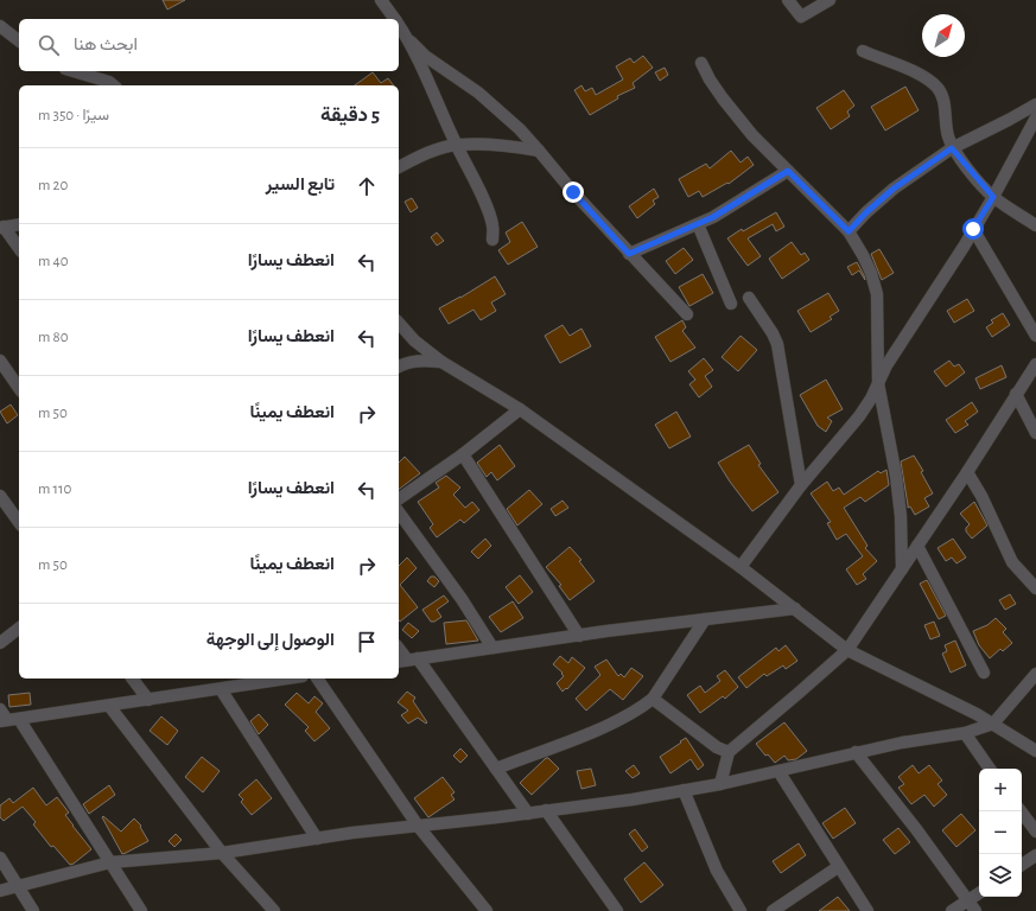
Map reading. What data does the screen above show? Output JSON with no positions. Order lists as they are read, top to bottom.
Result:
{
  "north": "top right",
  "page": {
    "search": "ابحث هنا",
    "heading": ["5 دقيقة", "سيرًا · 350 m"],
    "list": [
      ["تابع السير", "20 m"],
      ["انعطف يسارًا", "40 m"],
      ["انعطف يسارًا", "80 m"],
      ["انعطف يمينًا", "50 m"],
      ["انعطف يسارًا", "110 m"],
      ["انعطف يمينًا", "50 m"],
      "الوصول إلى الوجهة"
    ],
    "map_buttons": ["+", "−"]
  }
}
